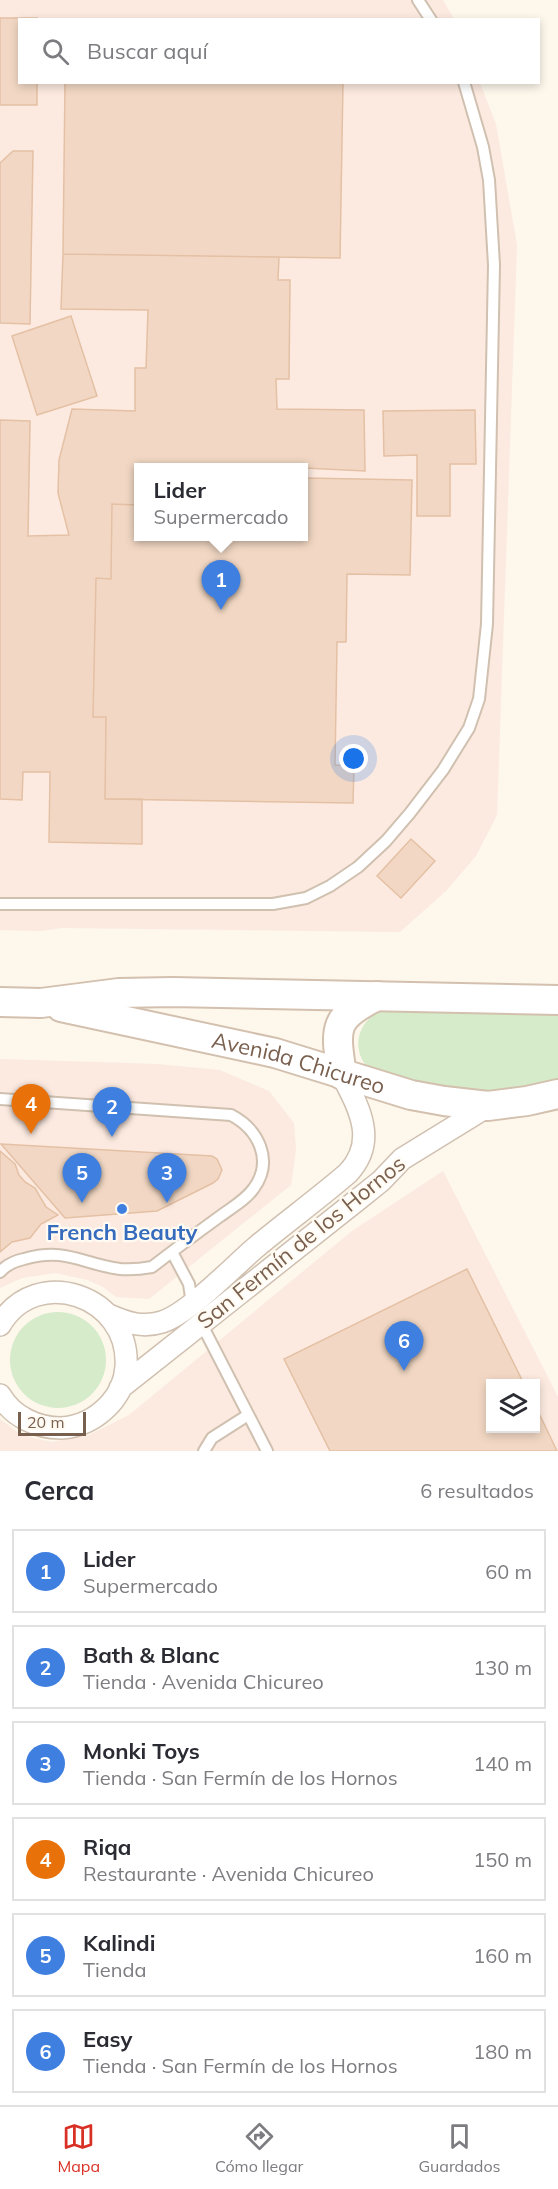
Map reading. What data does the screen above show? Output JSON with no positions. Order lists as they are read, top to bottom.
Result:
{
  "streets": {
    "main road": ["Avenida Chicureo"],
    "street": ["San Fermín de los Hornos"]
  },
  "crossings": [
    ["Avenida Chicureo", "San Fermín de los Hornos"]
  ],
  "places": ["French Beauty"],
  "scale_bar": "20 m",
  "page": {
    "search": "Buscar aquí",
    "popup": ["Lider", "Supermercado"],
    "pins": [
      "1",
      "4",
      "2",
      "3",
      "5",
      "6"
    ],
    "scale": "20 m",
    "heading": ["Cerca", "6 resultados"],
    "list": [
      {
        "mark": "1",
        "name": "Lider",
        "note": "Supermercado",
        "value": "60 m"
      },
      {
        "mark": "2",
        "name": "Bath & Blanc",
        "note": "Tienda · Avenida Chicureo",
        "value": "130 m"
      },
      {
        "mark": "3",
        "name": "Monki Toys",
        "note": "Tienda · San Fermín de los Hornos",
        "value": "140 m"
      },
      {
        "mark": "4",
        "name": "Riqa",
        "note": "Restaurante · Avenida Chicureo",
        "value": "150 m"
      },
      {
        "mark": "5",
        "name": "Kalindi",
        "note": "Tienda",
        "value": "160 m"
      },
      {
        "mark": "6",
        "name": "Easy",
        "note": "Tienda · San Fermín de los Hornos",
        "value": "180 m"
      }
    ],
    "nav": ["Mapa", "Cómo llegar", "Guardados"]
  }
}
